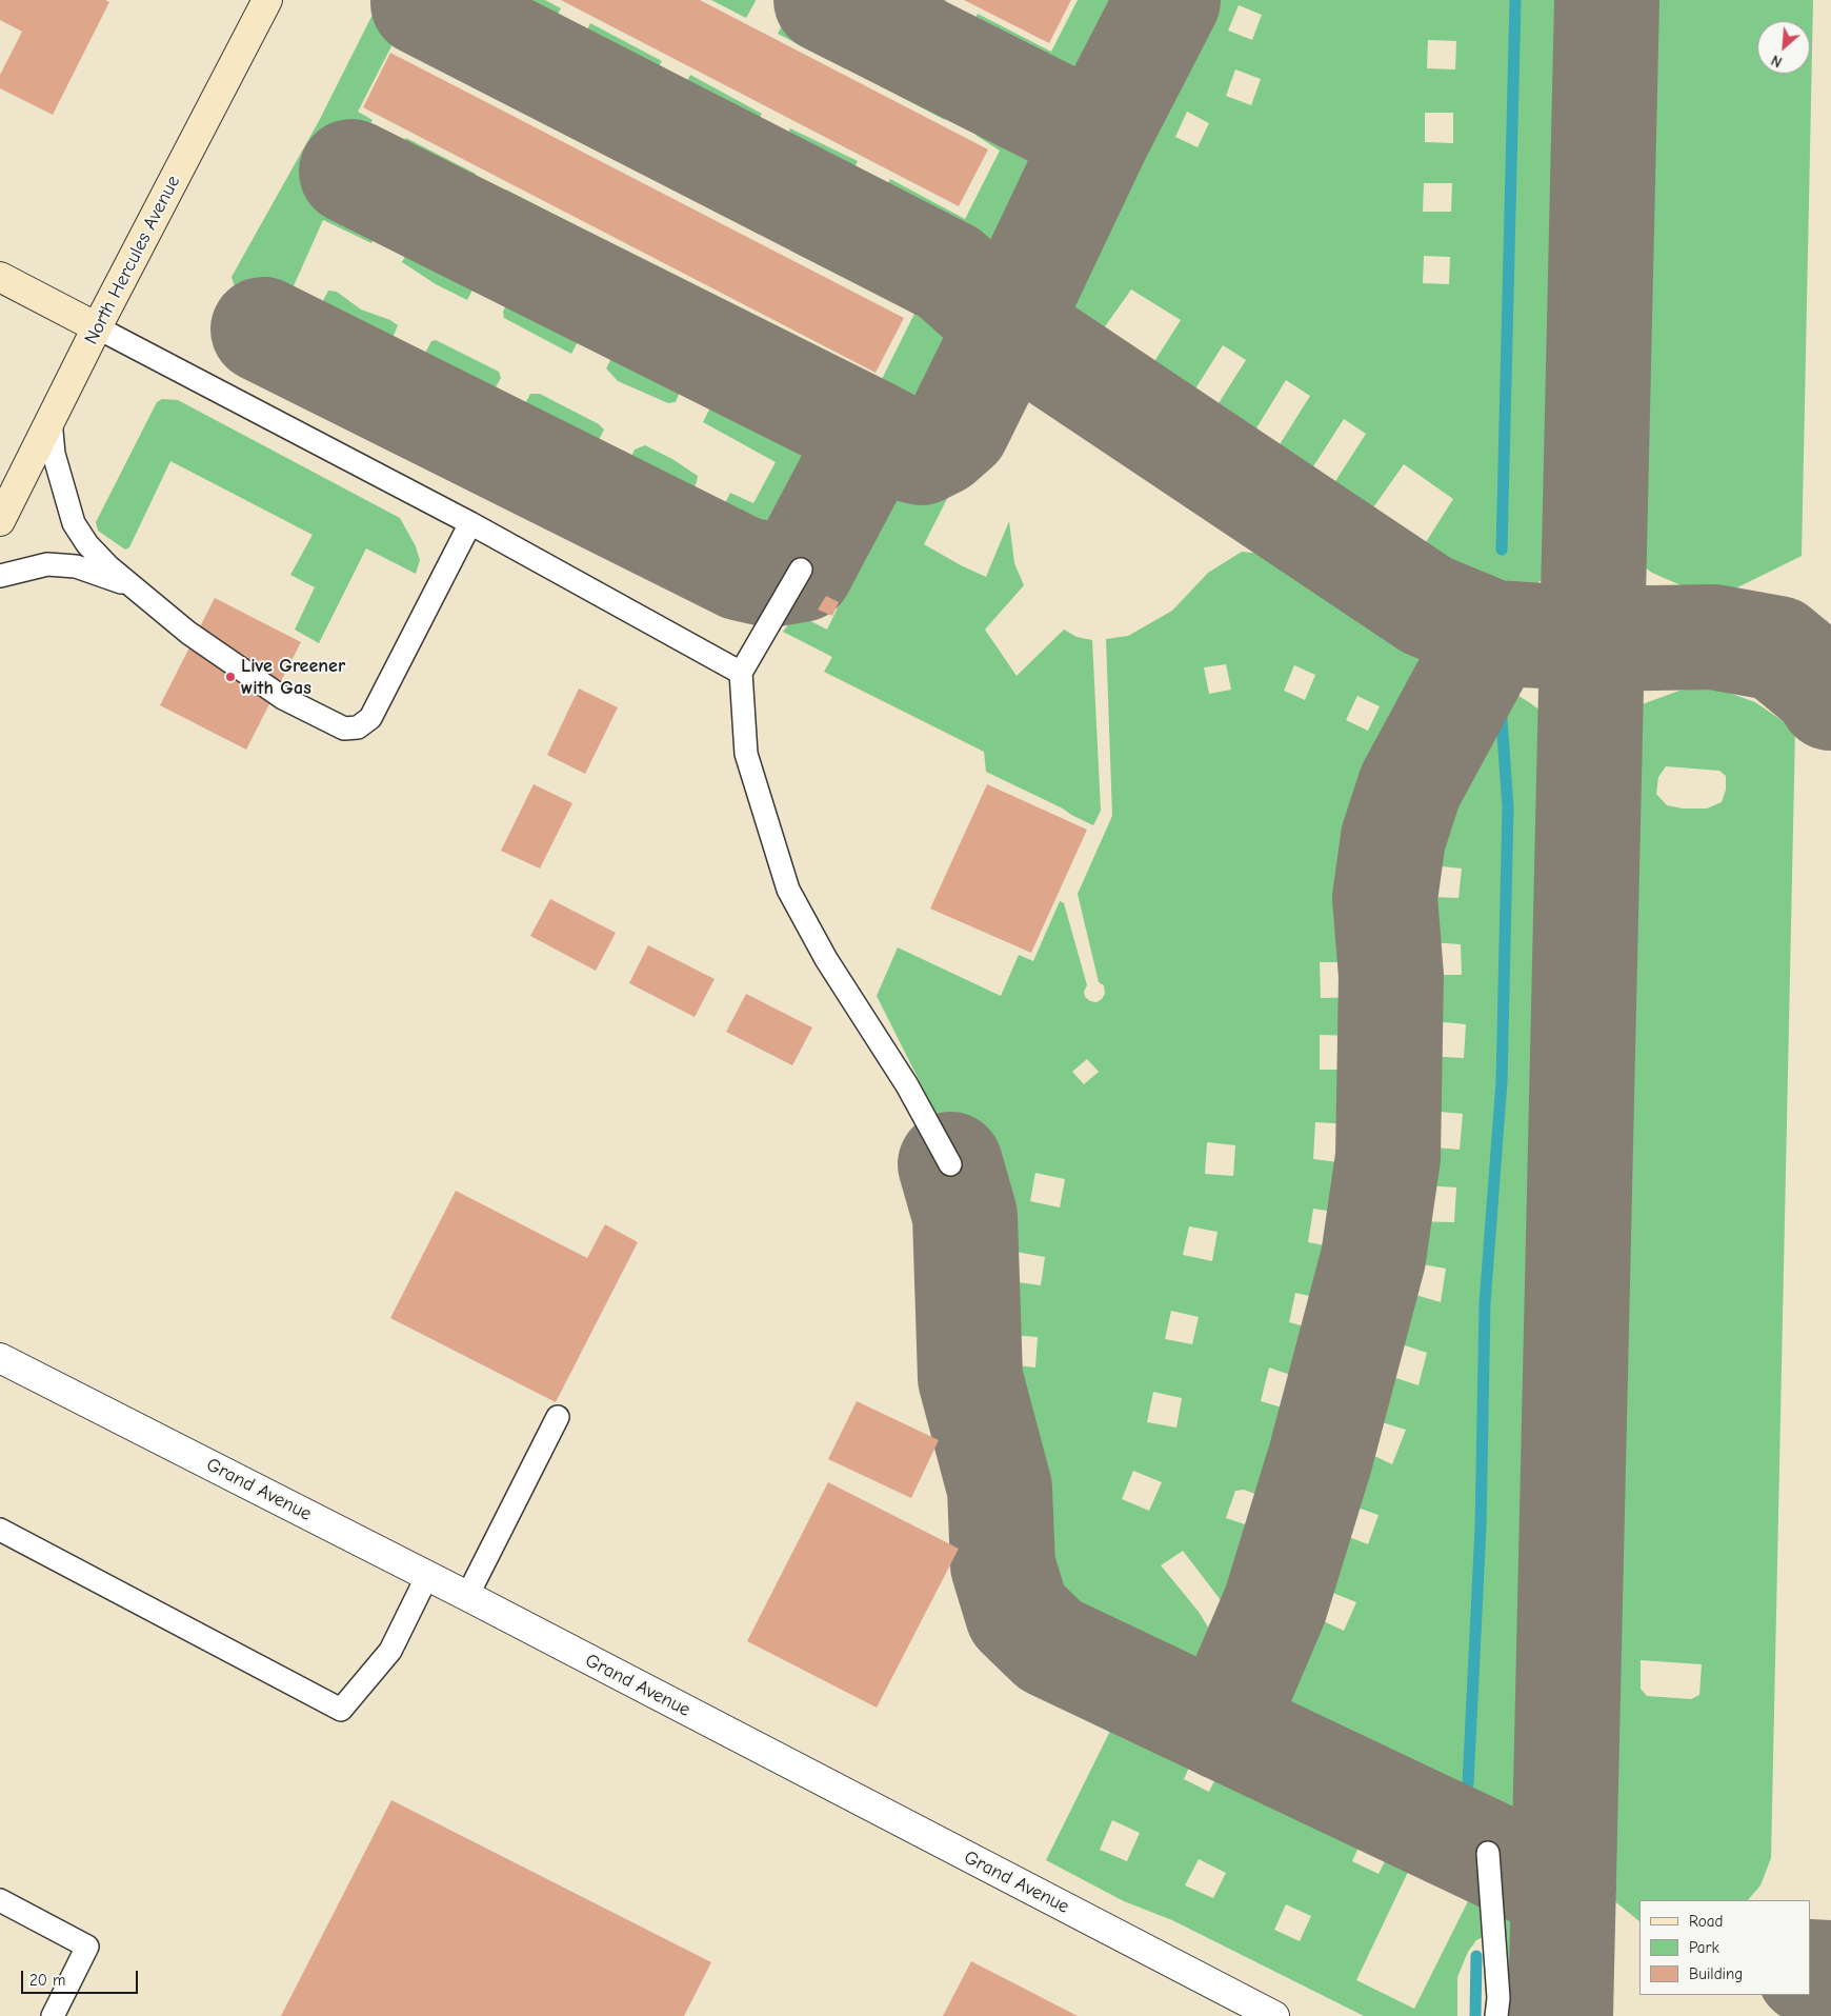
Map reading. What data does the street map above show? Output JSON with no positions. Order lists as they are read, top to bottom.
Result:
{
  "streets": {
    "street": ["North Hercules Avenue", "Grand Avenue"]
  },
  "places": ["Live Greener with Gas"],
  "legend": ["Road", "Park", "Building"],
  "scale_bar": "20 m",
  "north": "bottom left"
}
